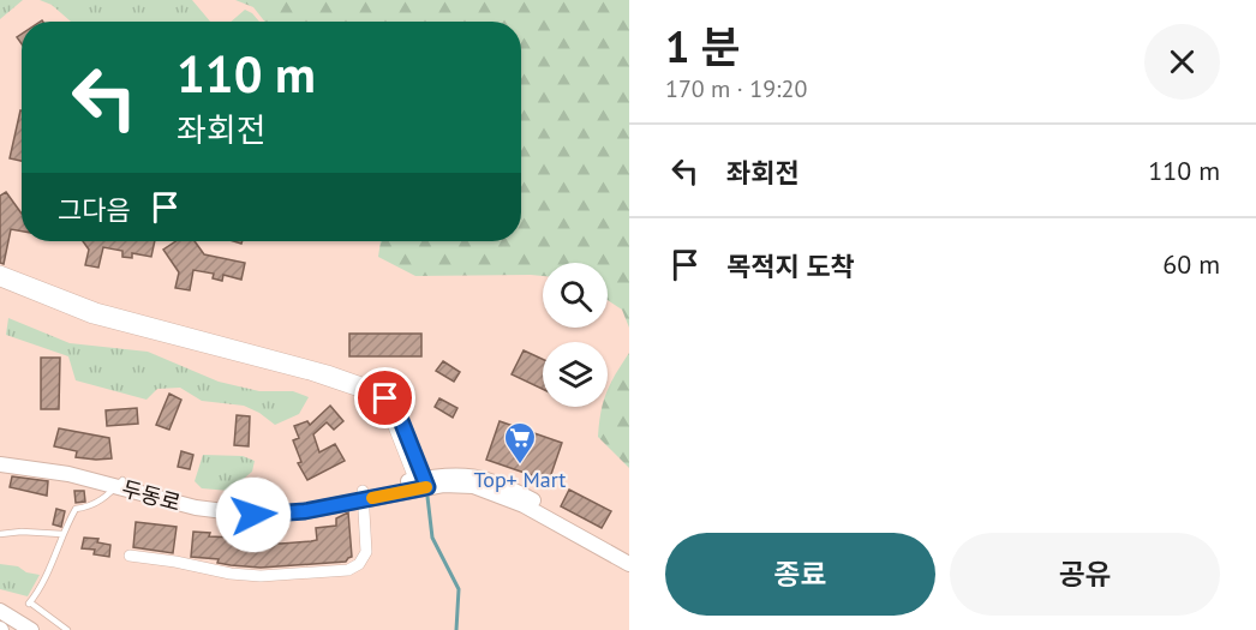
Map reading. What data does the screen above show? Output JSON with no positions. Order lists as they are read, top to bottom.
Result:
{
  "streets": {
    "street": ["두동로"]
  },
  "places": {
    "supermarket": ["Top+ Mart"]
  },
  "page": {
    "heading": ["1 분", "170 m · 19:20"],
    "turn": ["110 m", "좌회전"],
    "list": [
      {
        "name": "좌회전",
        "value": "110 m"
      },
      {
        "name": "목적지 도착",
        "value": "60 m"
      }
    ],
    "then": "그다음",
    "buttons": ["종료", "공유"]
  }
}
